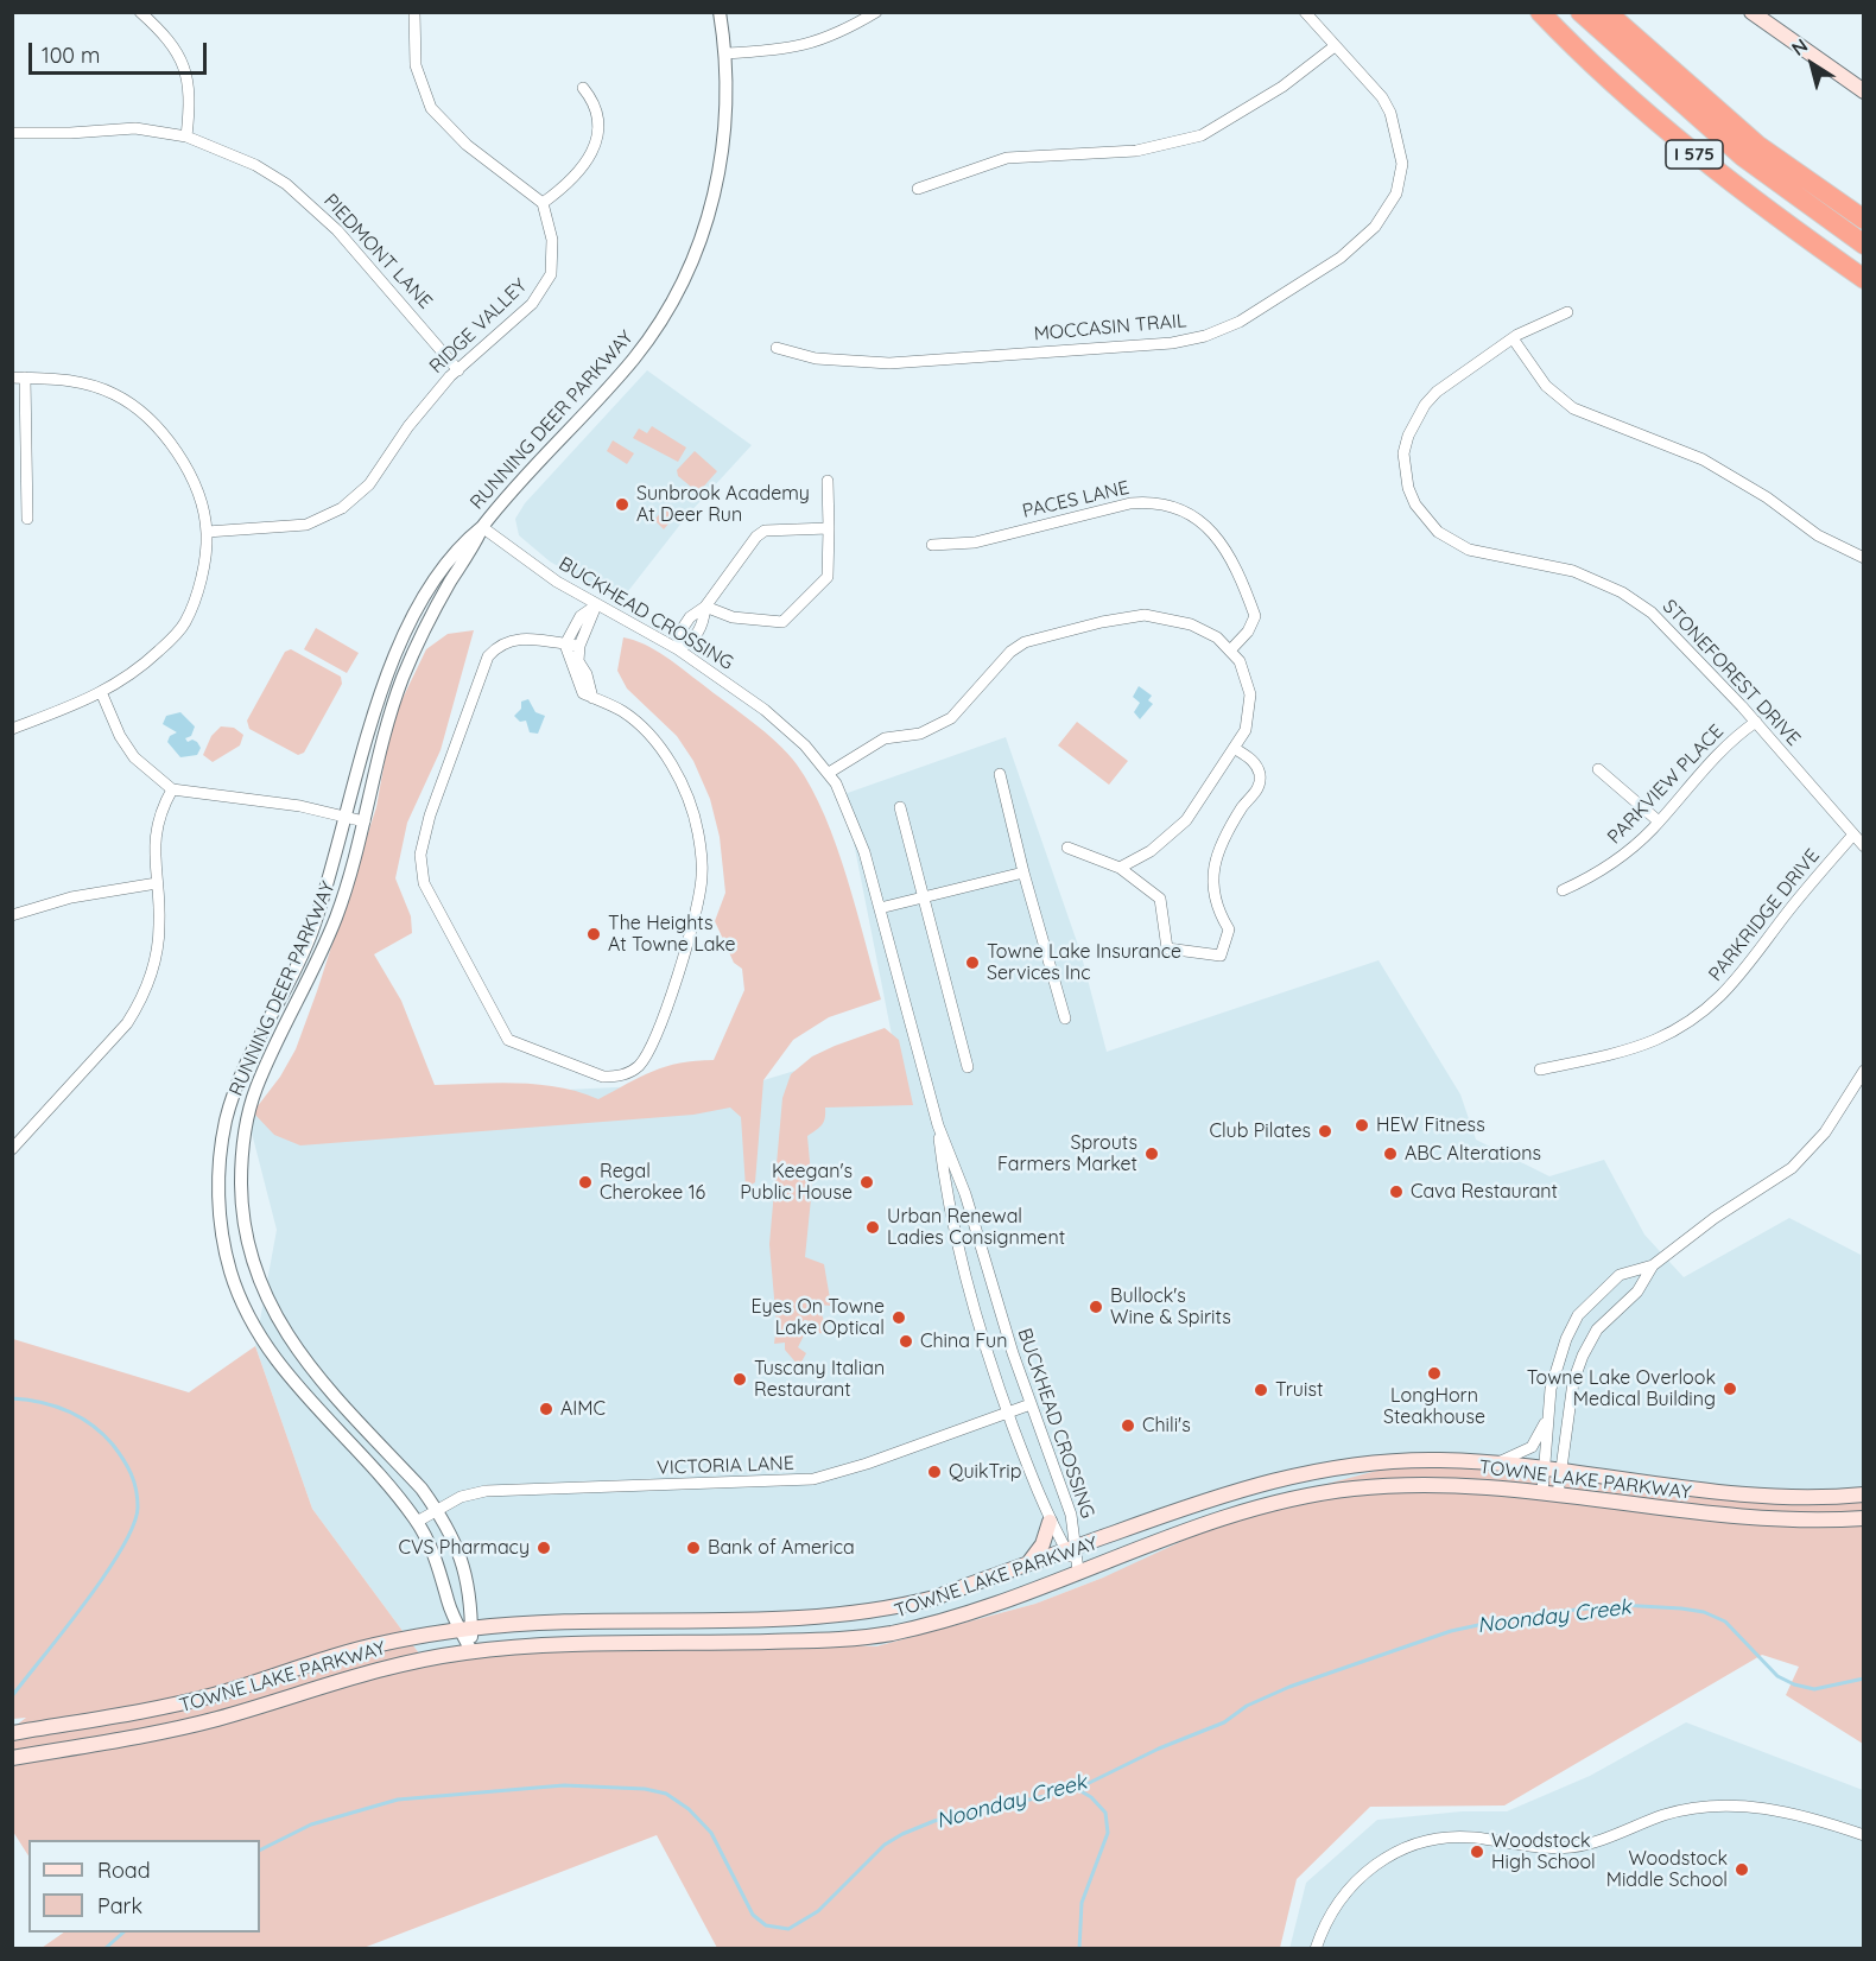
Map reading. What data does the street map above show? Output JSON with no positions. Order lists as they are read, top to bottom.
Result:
{
  "streets": {
    "highway": ["I 575"],
    "main road": ["TOWNE LAKE PARKWAY"],
    "street": [
      "PIEDMONT LANE",
      "RIDGE VALLEY",
      "MOCCASIN TRAIL",
      "RUNNING DEER PARKWAY",
      "PACES LANE",
      "BUCKHEAD CROSSING",
      "STONEFOREST DRIVE",
      "PARKVIEW PLACE",
      "PARKRIDGE DRIVE",
      "VICTORIA LANE"
    ]
  },
  "crossings": [
    ["PIEDMONT LANE", "RIDGE VALLEY"],
    ["RUNNING DEER PARKWAY", "BUCKHEAD CROSSING"],
    ["RUNNING DEER PARKWAY", "VICTORIA LANE"],
    ["RUNNING DEER PARKWAY", "TOWNE LAKE PARKWAY"],
    ["BUCKHEAD CROSSING", "VICTORIA LANE"],
    ["BUCKHEAD CROSSING", "TOWNE LAKE PARKWAY"],
    ["STONEFOREST DRIVE", "PARKVIEW PLACE"],
    ["STONEFOREST DRIVE", "PARKRIDGE DRIVE"]
  ],
  "water": ["Noonday Creek"],
  "places": [
    "Sunbrook Academy At Deer Run",
    "The Heights At Towne Lake",
    "Towne Lake Insurance Services Inc",
    "HEW Fitness",
    "Club Pilates",
    "Sprouts Farmers Market",
    "ABC Alterations",
    "Regal Cherokee 16",
    "Keegan's Public House",
    "Cava Restaurant",
    "Urban Renewal Ladies Consignment",
    "Bullock's Wine & Spirits",
    "Eyes On Towne Lake Optical",
    "China Fun",
    "LongHorn Steakhouse",
    "Tuscany Italian Restaurant",
    "Towne Lake Overlook Medical Building",
    "Truist",
    "AIMC",
    "Chili's",
    "QuikTrip",
    "CVS Pharmacy",
    "Bank of America",
    "Woodstock High School",
    "Woodstock Middle School"
  ],
  "legend": ["Road", "Park"],
  "scale_bar": "100 m",
  "north": "top left"
}
